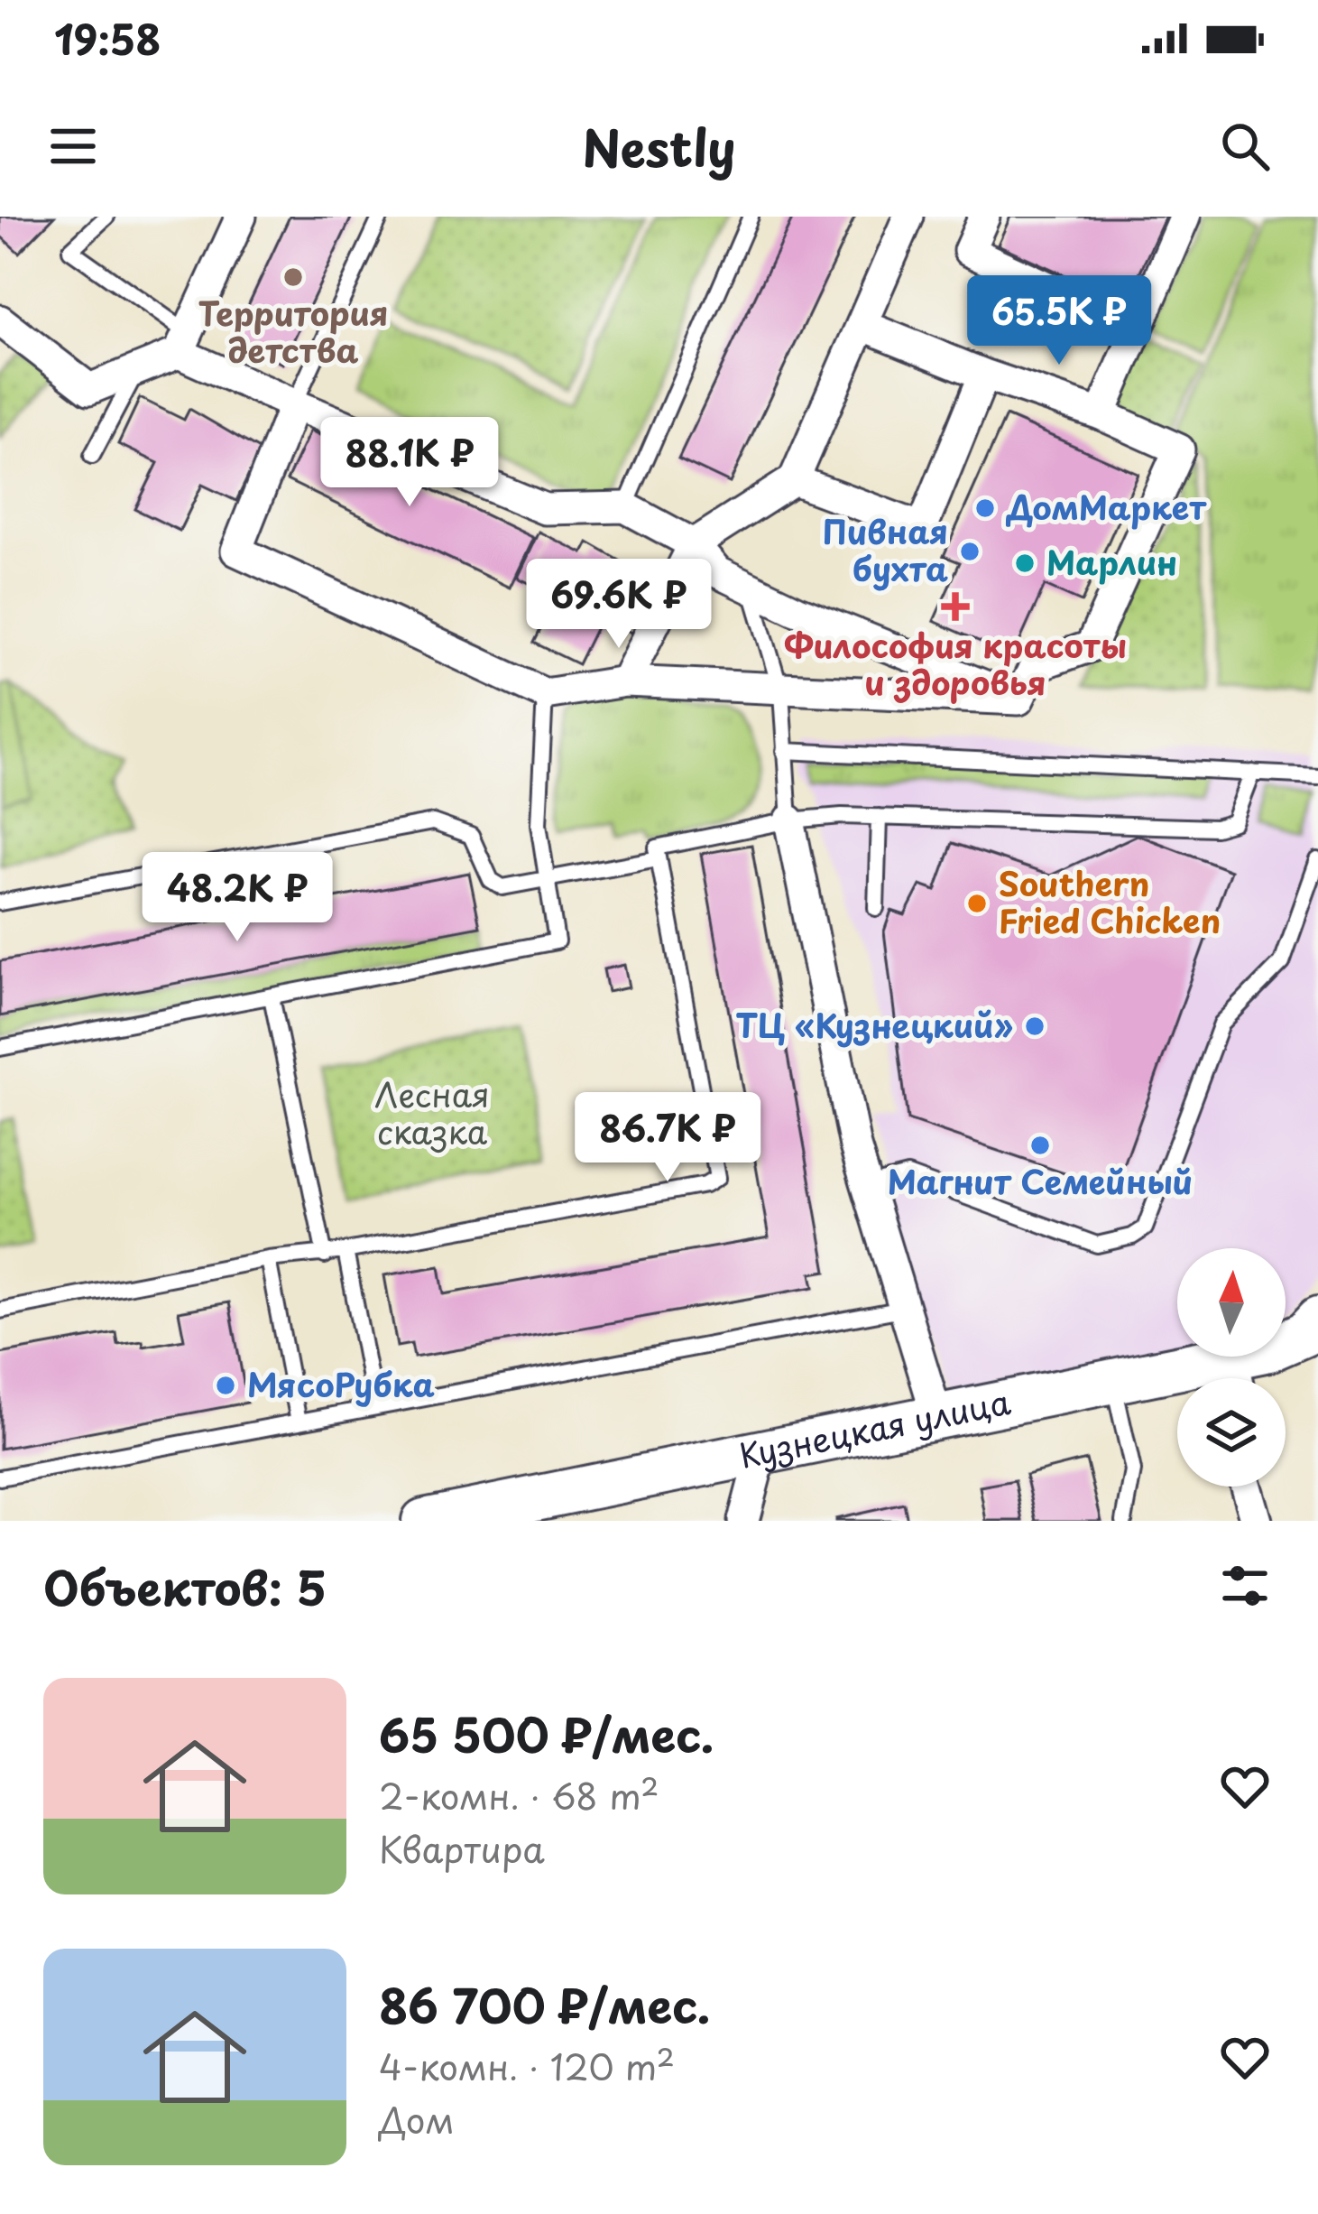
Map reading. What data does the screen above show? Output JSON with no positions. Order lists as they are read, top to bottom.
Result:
{
  "streets": {
    "main road": ["Кузнецкая улица"]
  },
  "parks": ["Лесная сказка"],
  "places": {
    "other": [
      "Территория детства",
      "ДомМаркет",
      "Пивная бухта",
      "Марлин",
      "Southern Fried Chicken",
      "ТЦ «Кузнецкий»",
      "Магнит Семейный",
      "МясоРубка"
    ],
    "health": ["Философия красоты и здоровья"]
  },
  "north": "top",
  "page": {
    "status": "19:58",
    "header": "Nestly",
    "price": [
      "65.5K ₽",
      "88.1K ₽",
      "69.6K ₽",
      "48.2K ₽",
      "86.7K ₽"
    ],
    "heading": "Объектов: 5",
    "list": [
      {
        "name": "65 500 ₽/мес.",
        "note": "2-комн. · 68 m² · Квартира"
      },
      {
        "name": "86 700 ₽/мес.",
        "note": "4-комн. · 120 m² · Дом"
      }
    ]
  }
}
